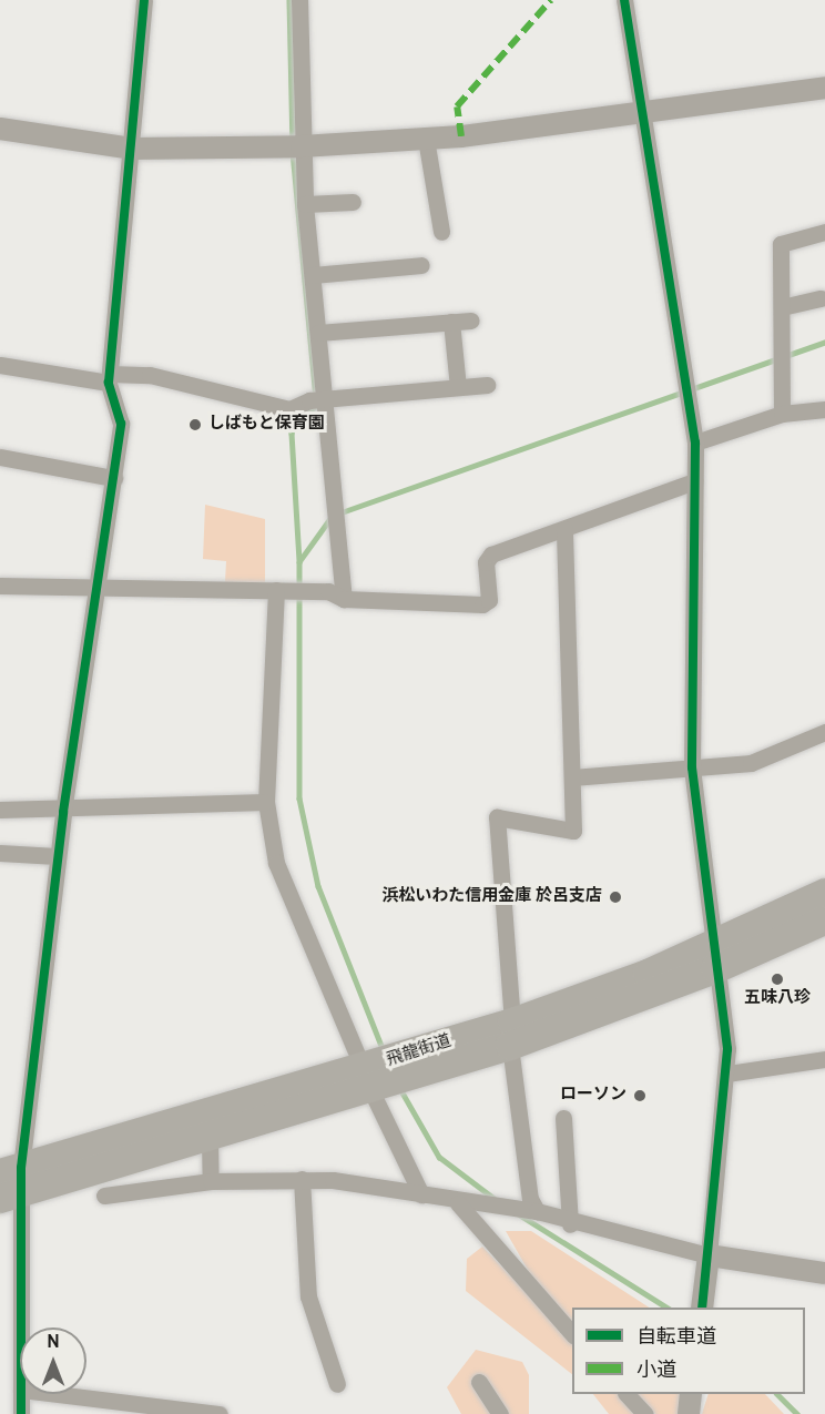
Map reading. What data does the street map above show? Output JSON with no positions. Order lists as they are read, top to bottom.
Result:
{
  "streets": {
    "highway": ["飛龍街道"]
  },
  "places": [
    "しばもと保育園",
    "浜松いわた信用金庫 於呂支店",
    "五味八珍",
    "ローソン"
  ],
  "legend": ["自転車道", "小道"],
  "north": "top"
}
